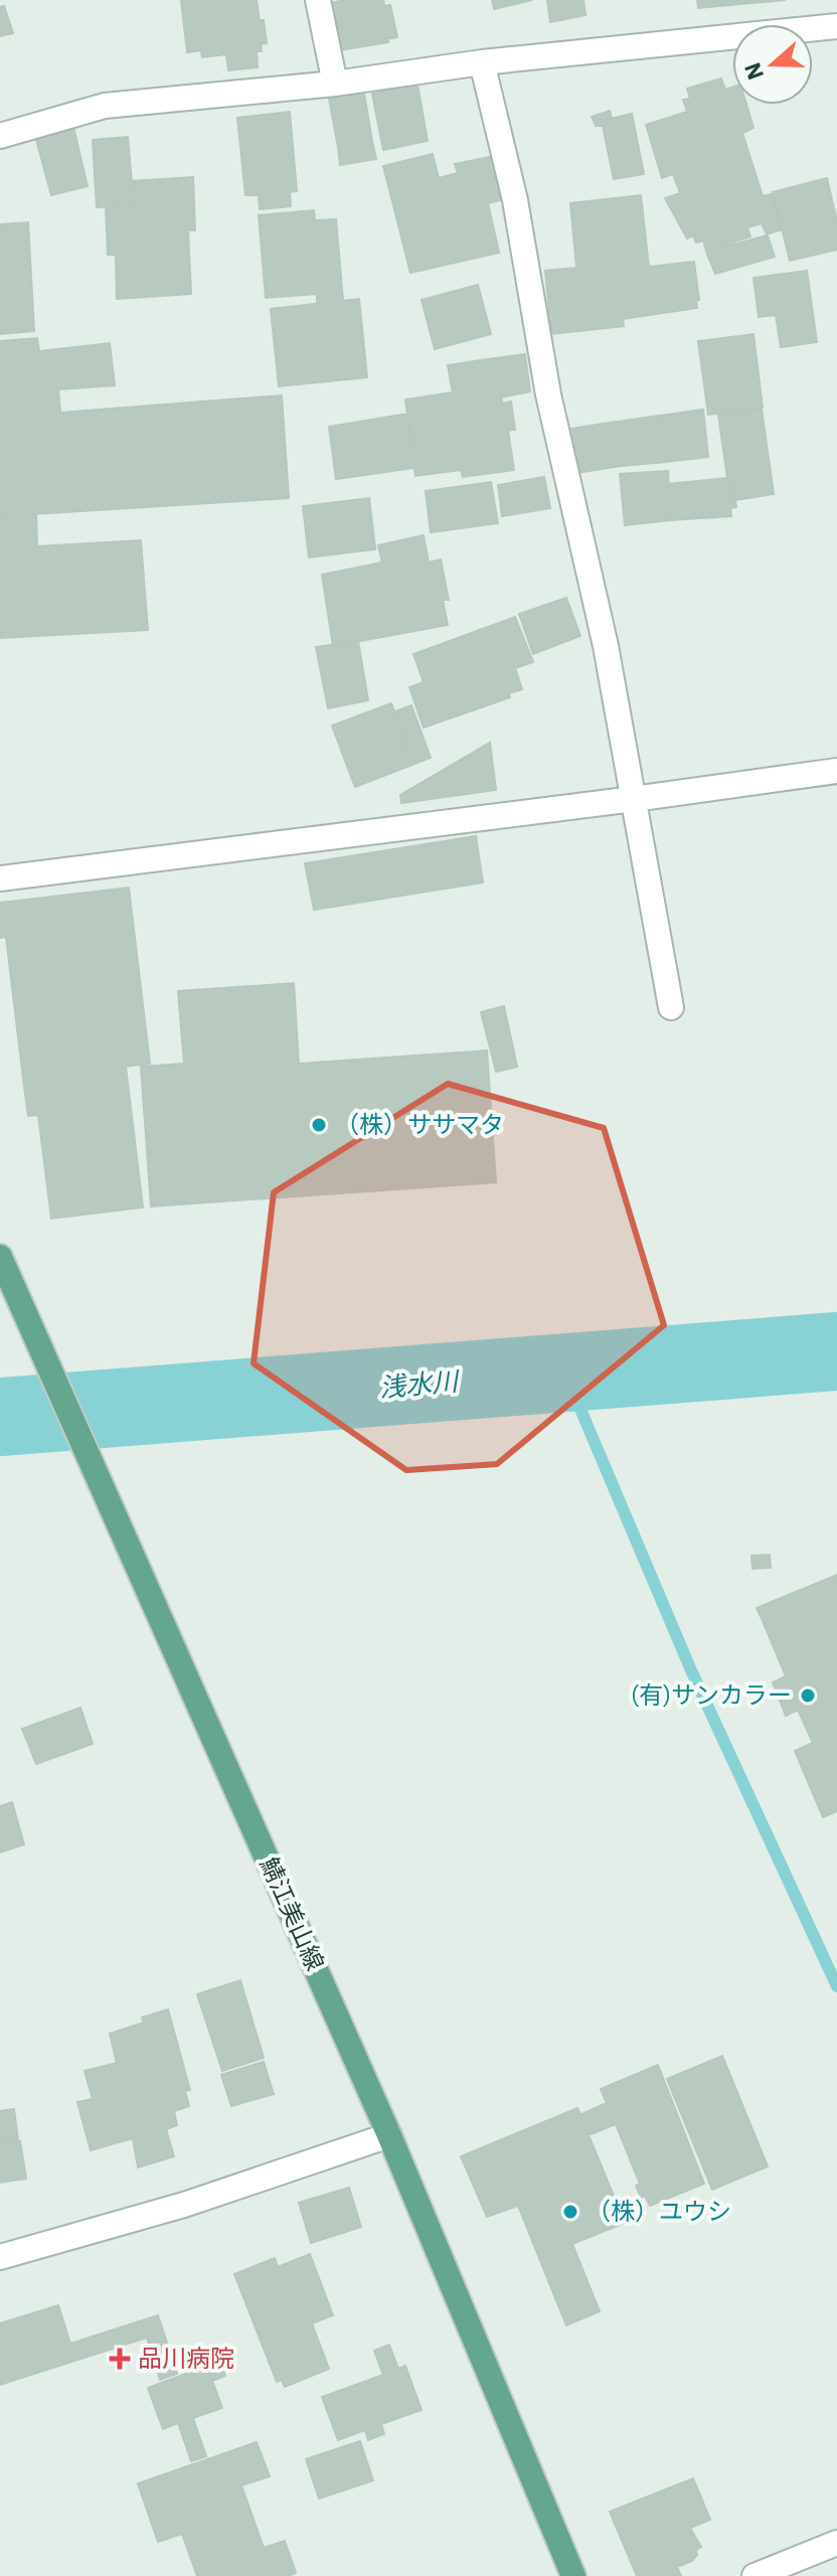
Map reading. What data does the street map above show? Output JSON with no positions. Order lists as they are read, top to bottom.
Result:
{
  "streets": {
    "main road": ["鯖江美山線"]
  },
  "water": ["浅水川"],
  "places": {
    "other": ["（株）ササマタ", "(有)サンカラー", "（株）ユウシ"],
    "health": ["品川病院"]
  },
  "north": "left"
}
